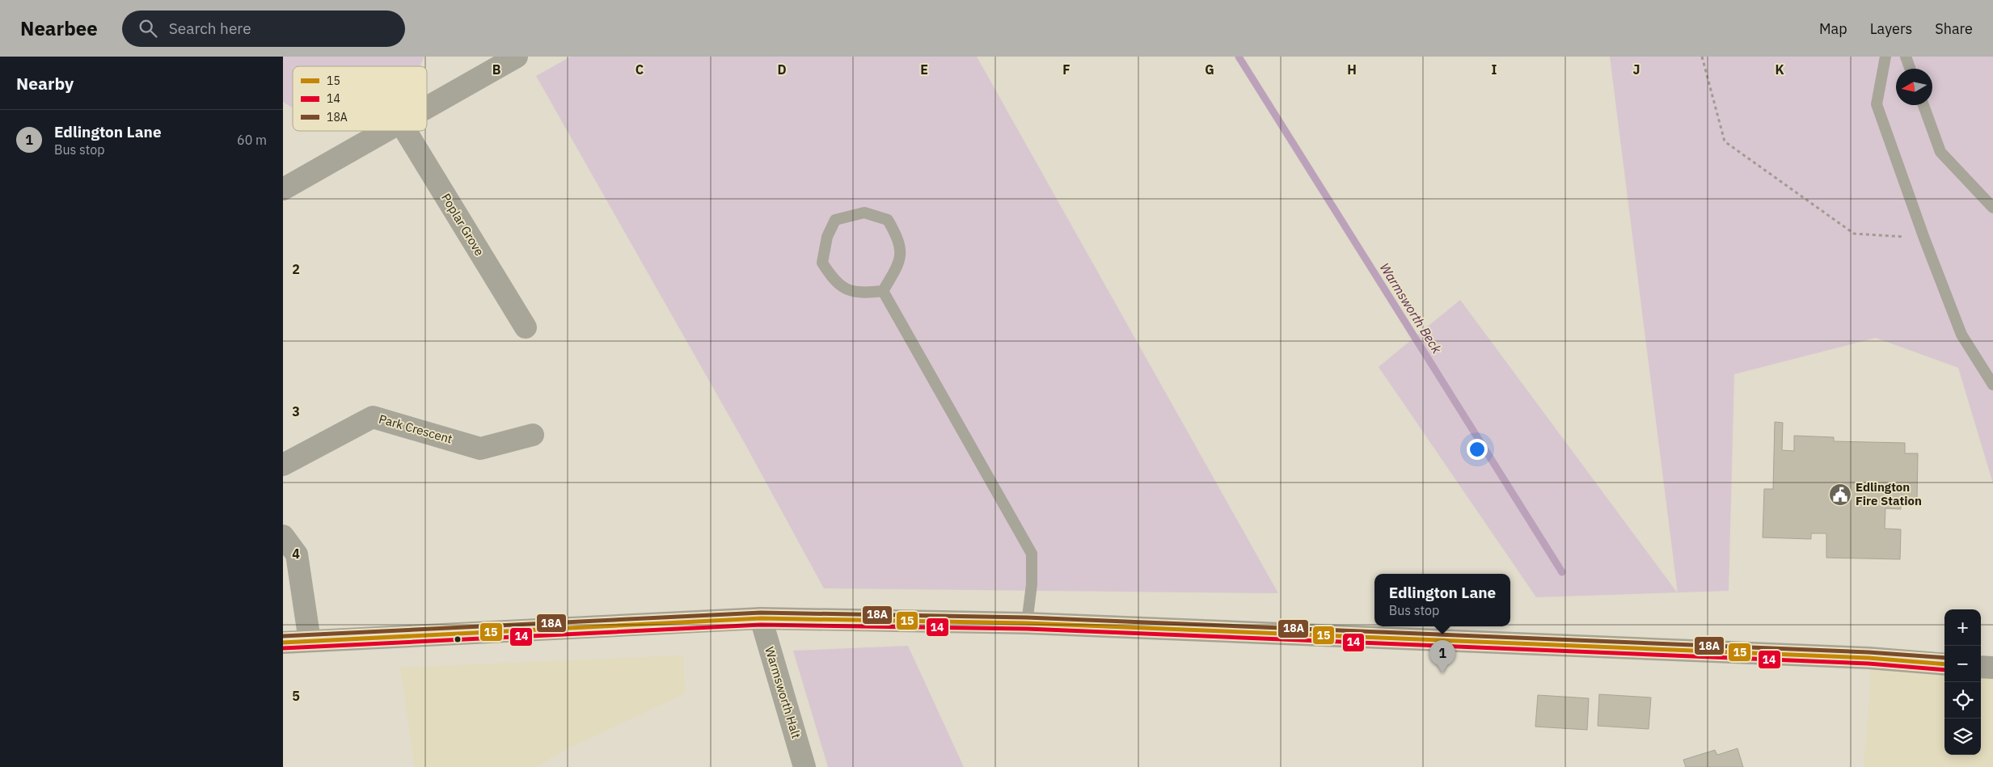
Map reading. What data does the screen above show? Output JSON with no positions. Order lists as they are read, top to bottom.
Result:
{
  "streets": {
    "street": ["Poplar Grove", "Park Crescent", "Warmsworth Halt"]
  },
  "water": ["Warmsworth Beck"],
  "places": {
    "public building": ["Edlington Fire Station"]
  },
  "lines": ["transit line 18A", "transit line 15", "transit line 14"],
  "legend": ["15", "14", "18A"],
  "north": "left",
  "page": {
    "header": "Nearbee",
    "search": "Search here",
    "nav": ["Map", "Layers", "Share"],
    "heading": "Nearby",
    "list": [
      {
        "mark": "1",
        "name": "Edlington Lane",
        "note": "Bus stop",
        "value": "60 m"
      }
    ],
    "popup": ["Edlington Lane", "Bus stop"],
    "map_buttons": ["+", "−"],
    "pins": "1"
  },
  "grid": {
    "columns": [
      "B",
      "C",
      "D",
      "E",
      "F",
      "G",
      "H",
      "I",
      "J",
      "K"
    ],
    "rows": [
      "2",
      "3",
      "4",
      "5"
    ]
  }
}
